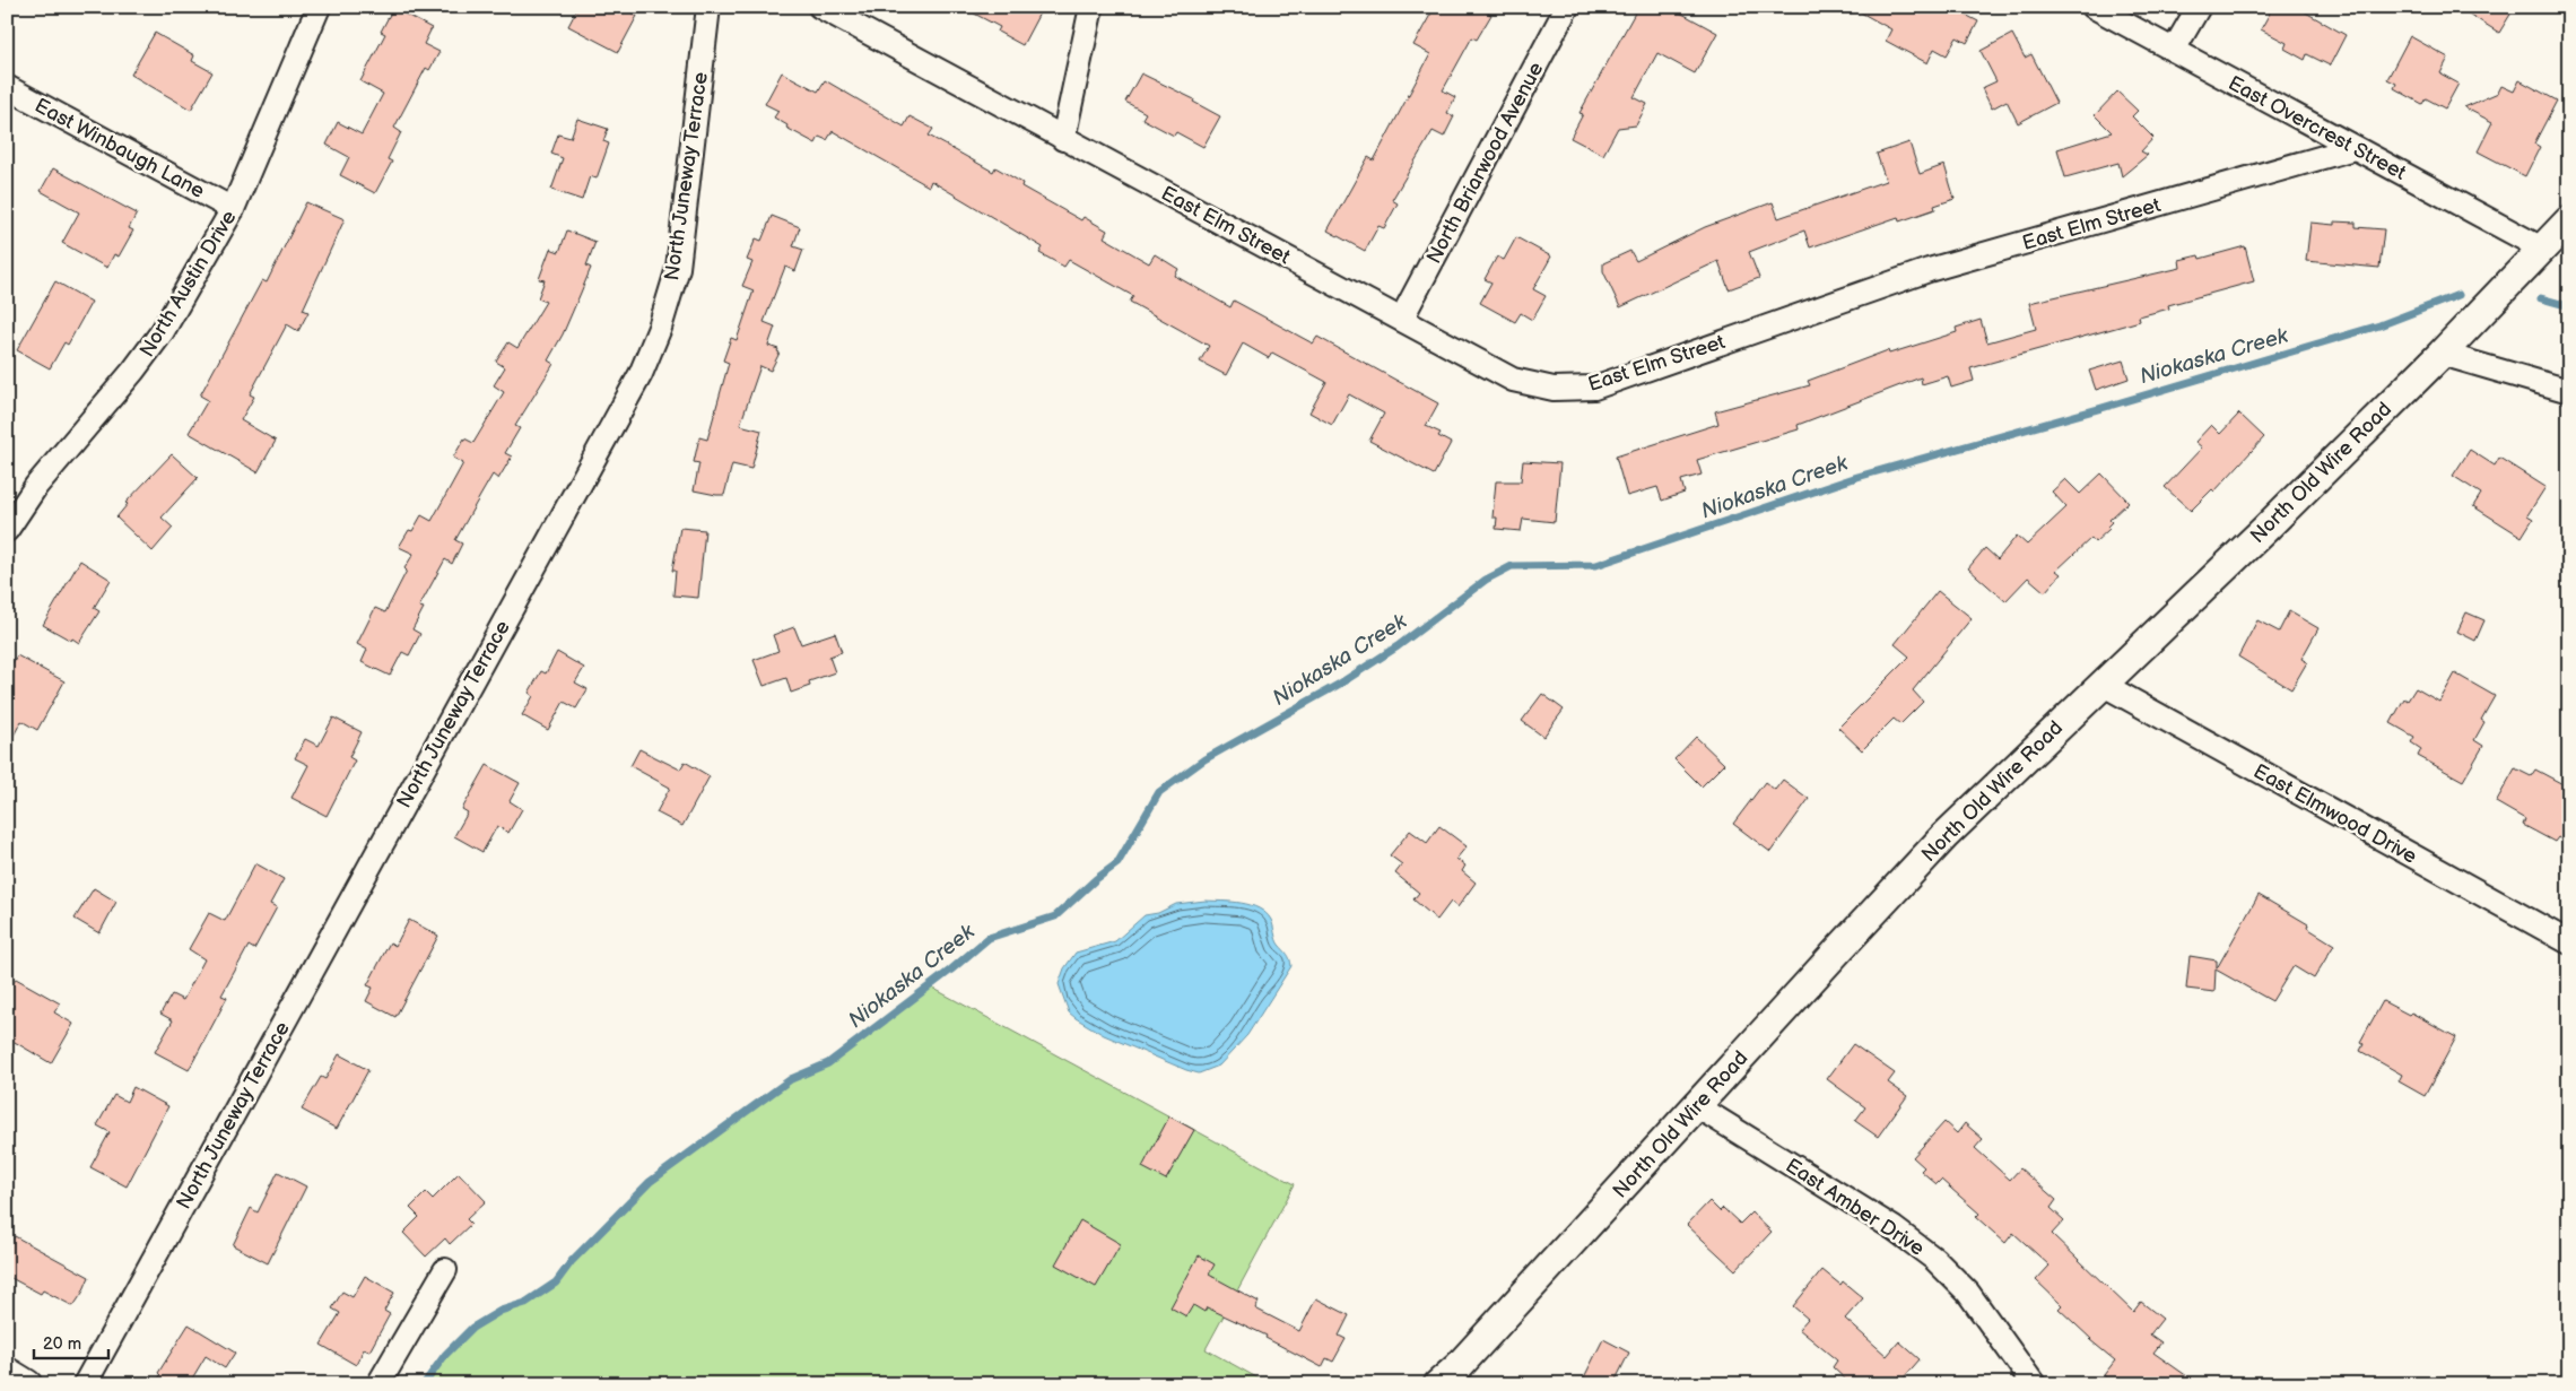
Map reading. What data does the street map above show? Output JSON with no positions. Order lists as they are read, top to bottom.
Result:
{
  "streets": {
    "street": [
      "East Overcrest Street",
      "East Winbaugh Lane",
      "North Briarwood Avenue",
      "North Juneway Terrace",
      "East Elm Street",
      "North Austin Drive",
      "North Old Wire Road",
      "East Elmwood Drive",
      "East Amber Drive"
    ]
  },
  "crossings": [
    ["East Overcrest Street", "East Elm Street"],
    ["East Overcrest Street", "North Old Wire Road"],
    ["East Winbaugh Lane", "North Austin Drive"],
    ["North Briarwood Avenue", "East Elm Street"],
    ["North Old Wire Road", "East Elmwood Drive"],
    ["North Old Wire Road", "East Amber Drive"]
  ],
  "water": ["Niokaska Creek"],
  "scale_bar": "20 m"
}
